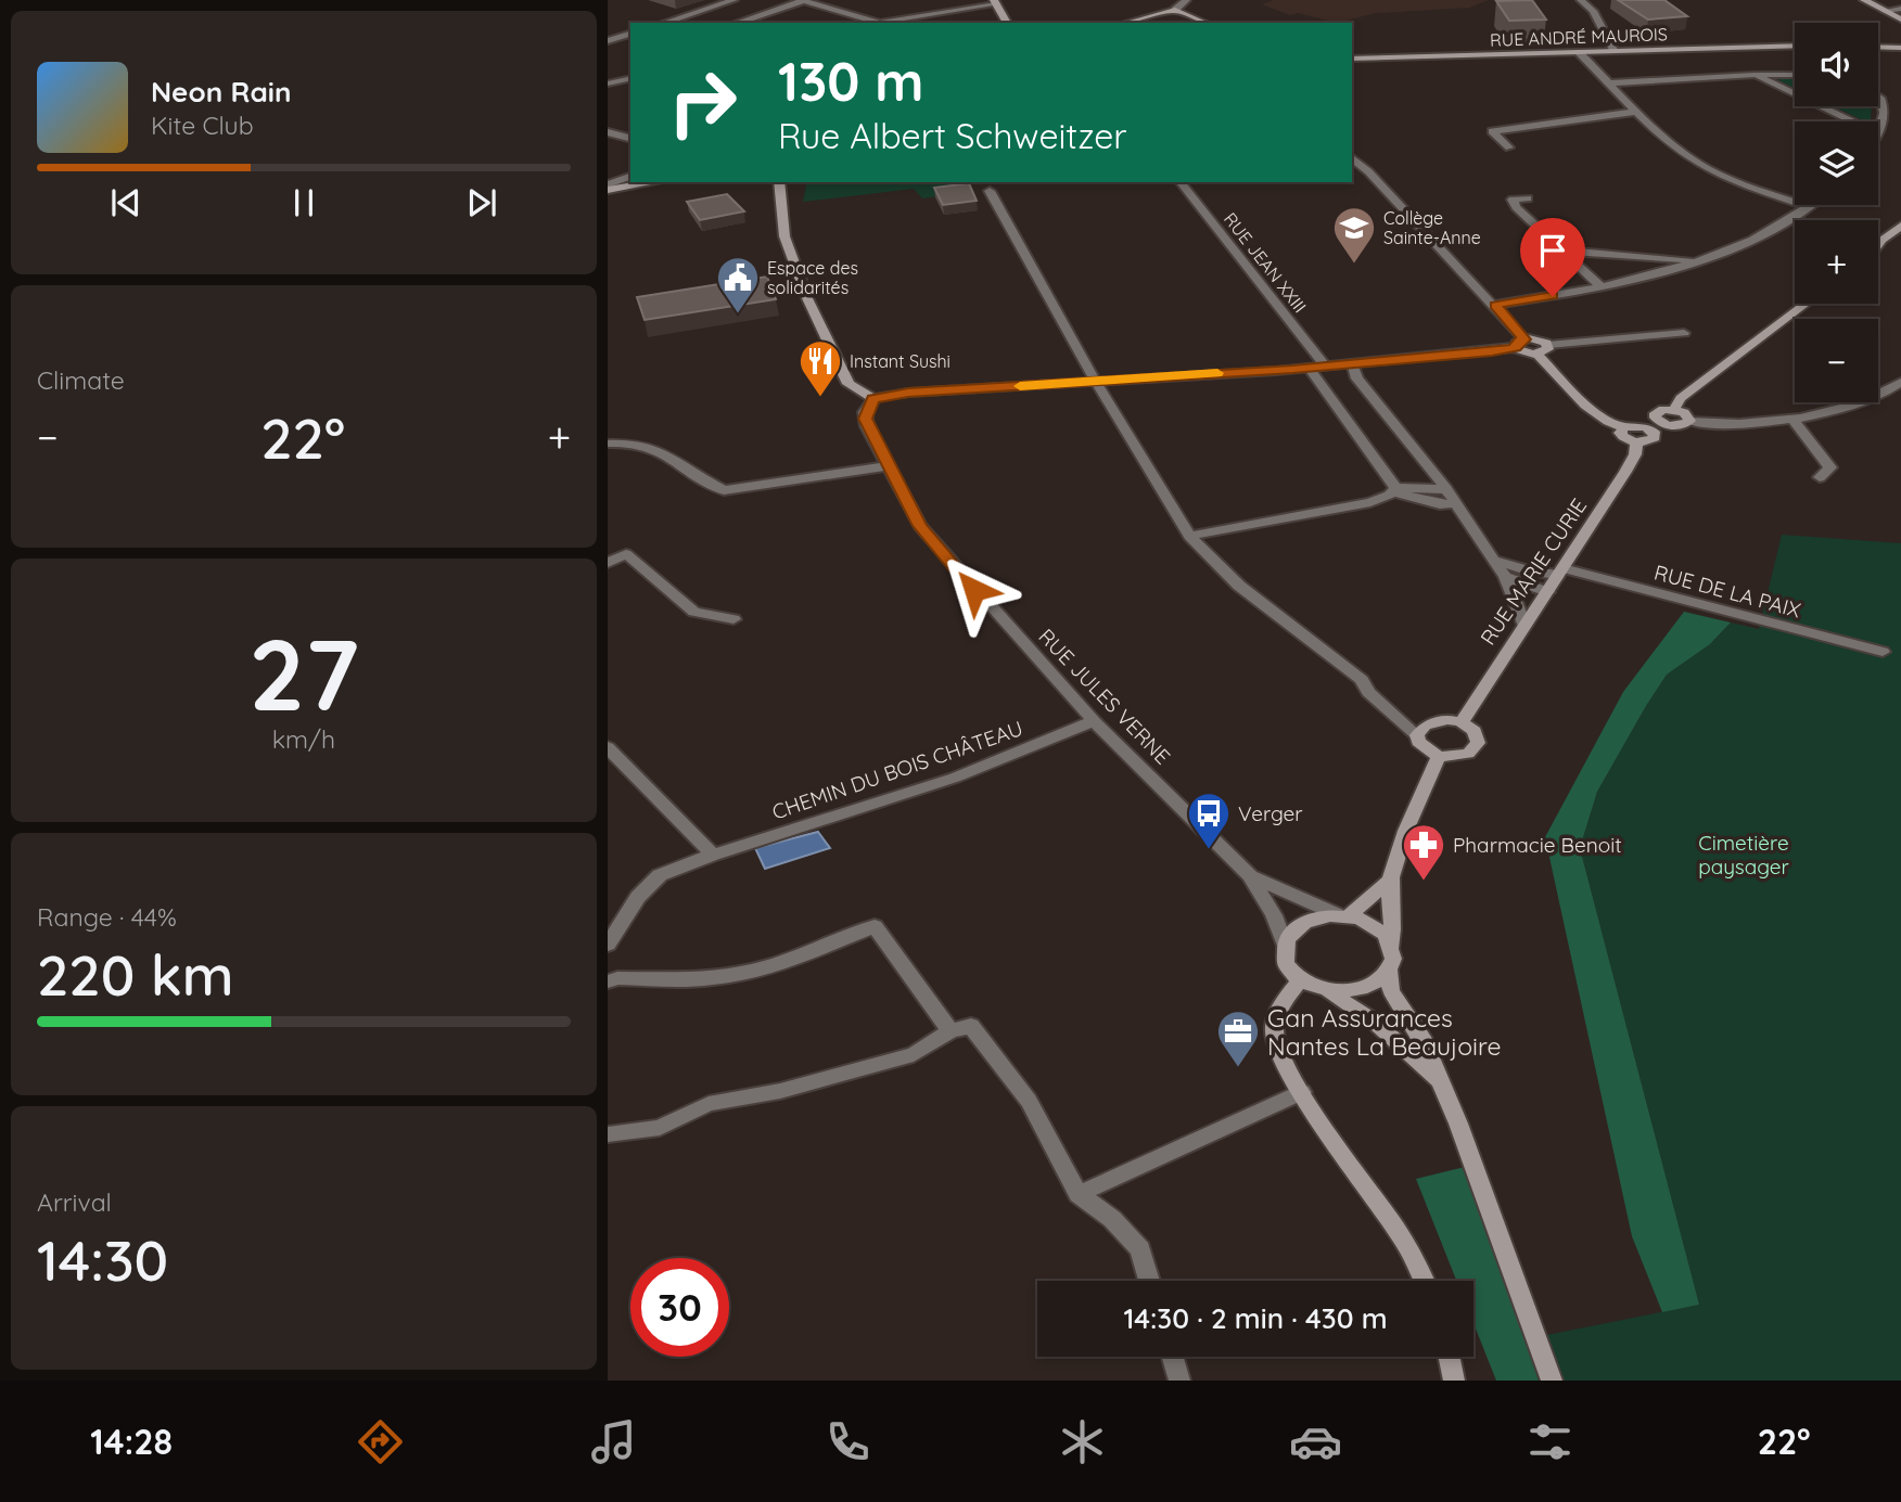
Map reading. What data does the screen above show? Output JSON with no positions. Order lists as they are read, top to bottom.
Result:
{
  "streets": {
    "main road": ["RUE ANDRÉ MAUROIS", "RUE MARIE CURIE"],
    "street": [
      "RUE JEAN XXIII",
      "RUE DE LA PAIX",
      "RUE JULES VERNE",
      "CHEMIN DU BOIS CHÂTEAU"
    ]
  },
  "crossings": [
    ["RUE MARIE CURIE", "RUE DE LA PAIX"],
    ["RUE JULES VERNE", "CHEMIN DU BOIS CHÂTEAU"]
  ],
  "parks": ["Cimetière paysager"],
  "places": {
    "school or university": ["Collège Sainte-Anne"],
    "public building": ["Espace des solidarités"],
    "restaurant": ["Instant Sushi"],
    "bus stop": ["Verger"],
    "pharmacy": ["Pharmacie Benoit"],
    "office": ["Gan Assurances Nantes La Beaujoire"]
  },
  "page": {
    "map_buttons": ["+", "−"],
    "turn": ["130 m", "Rue Albert Schweitzer"],
    "song": ["Neon Rain", "Kite Club"],
    "tile": [
      "Climate",
      ["27", "km/h"],
      ["Range · 44%", "220 km"],
      ["Arrival", "14:30"]
    ],
    "heat": ["−", "22°", "+"],
    "limit": "30",
    "trip": "14:30 · 2 min · 430 m",
    "tabs": ["14:28", "22°"]
  }
}
